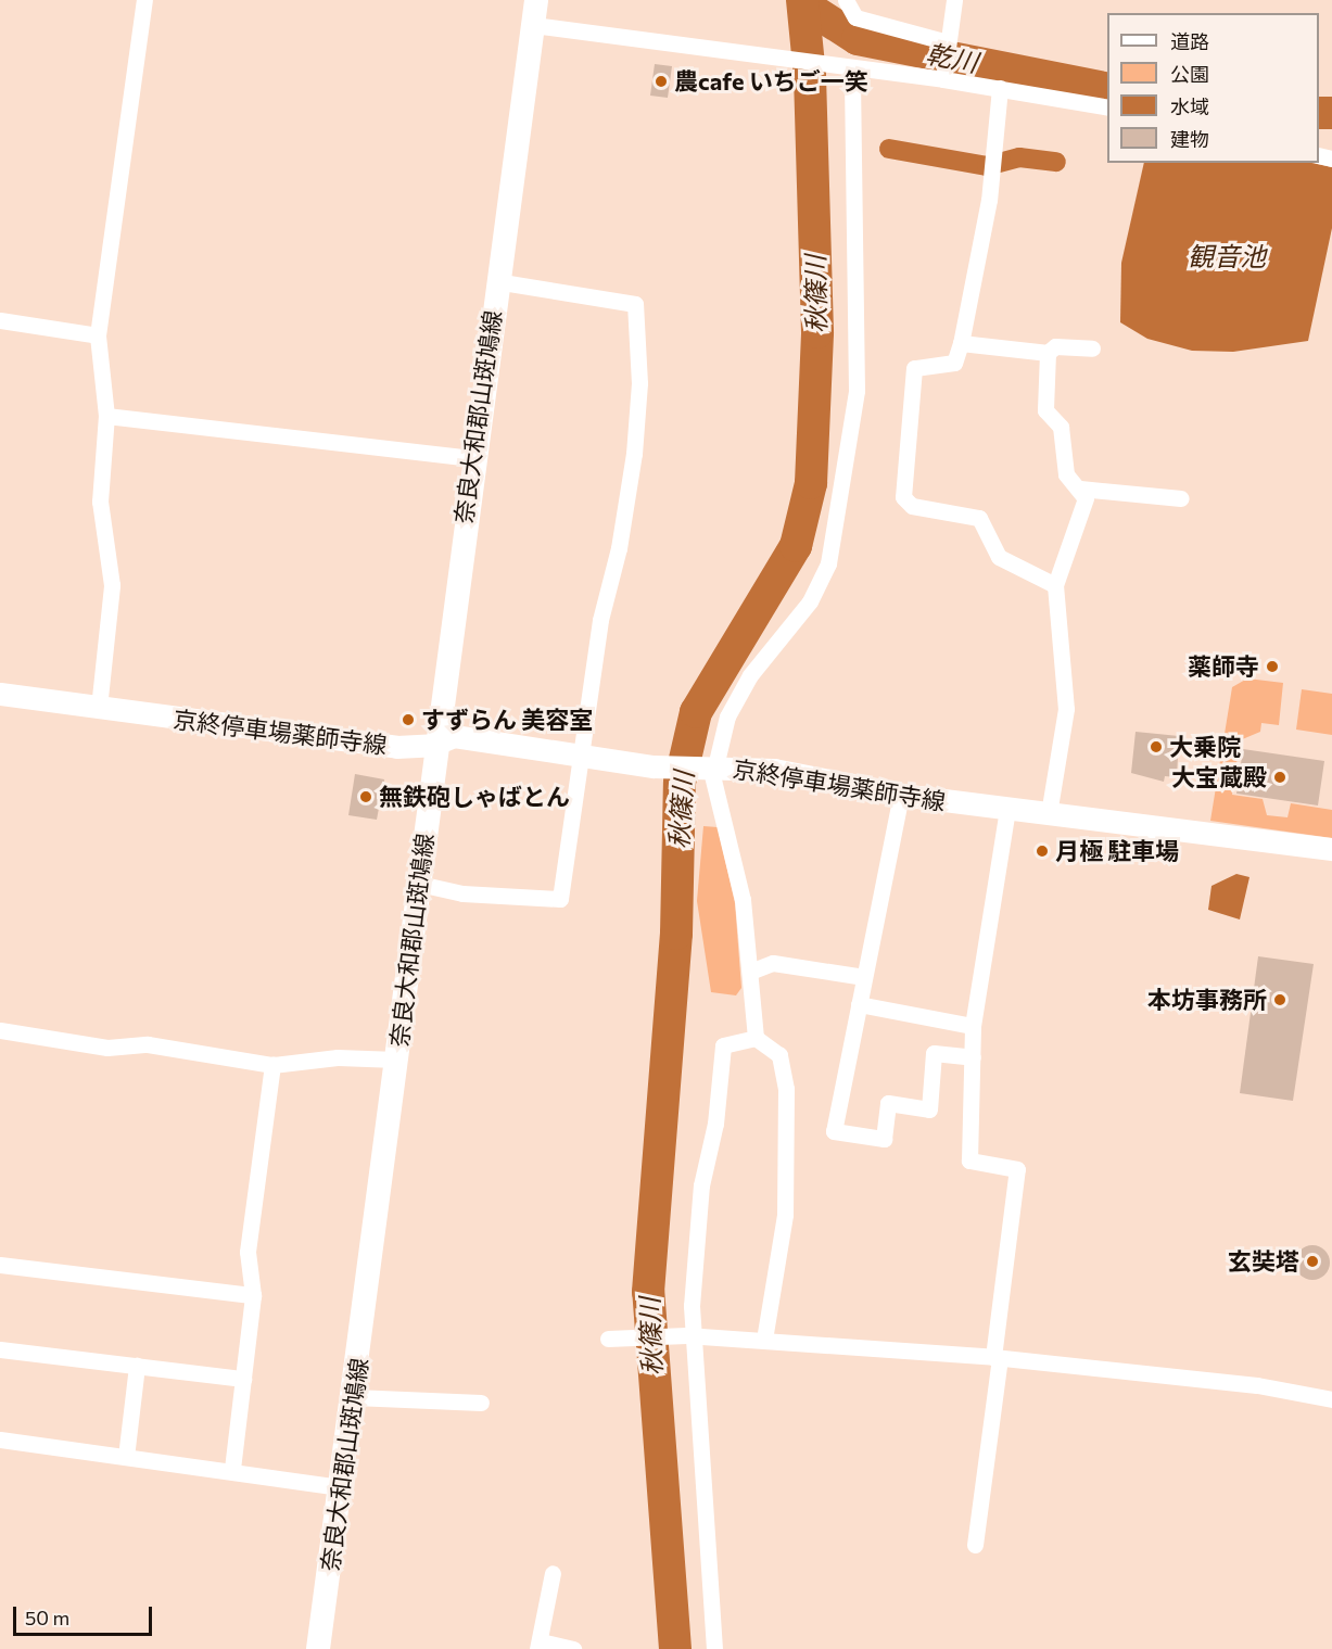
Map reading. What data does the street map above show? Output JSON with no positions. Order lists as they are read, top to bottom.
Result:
{
  "streets": {
    "main road": ["奈良大和郡山斑鳩線", "京終停車場薬師寺線"]
  },
  "crossings": [
    ["奈良大和郡山斑鳩線", "京終停車場薬師寺線"]
  ],
  "water": ["乾川", "観音池", "秋篠川"],
  "places": [
    "農cafe いちご一笑",
    "薬師寺",
    "すずらん 美容室",
    "大乗院",
    "大宝蔵殿",
    "無鉄砲しゃばとん",
    "月極 駐車場",
    "本坊事務所",
    "玄奘塔"
  ],
  "legend": [
    "道路",
    "公園",
    "水域",
    "建物"
  ],
  "scale_bar": "50 m"
}
